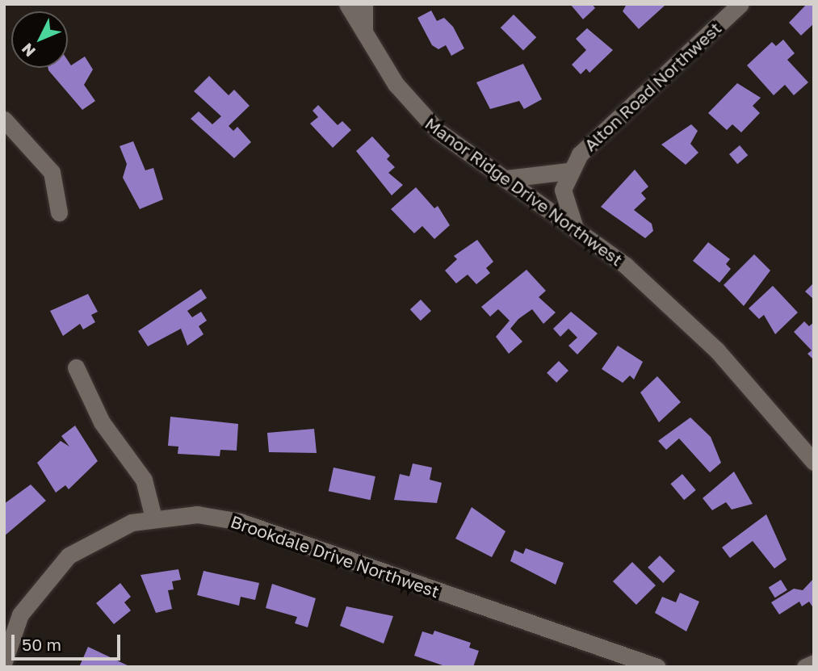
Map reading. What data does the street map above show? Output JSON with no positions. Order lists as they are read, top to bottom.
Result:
{
  "streets": {
    "street": ["Alton Road Northwest", "Manor Ridge Drive Northwest", "Brookdale Drive Northwest"]
  },
  "scale_bar": "50 m",
  "north": "bottom left"
}
